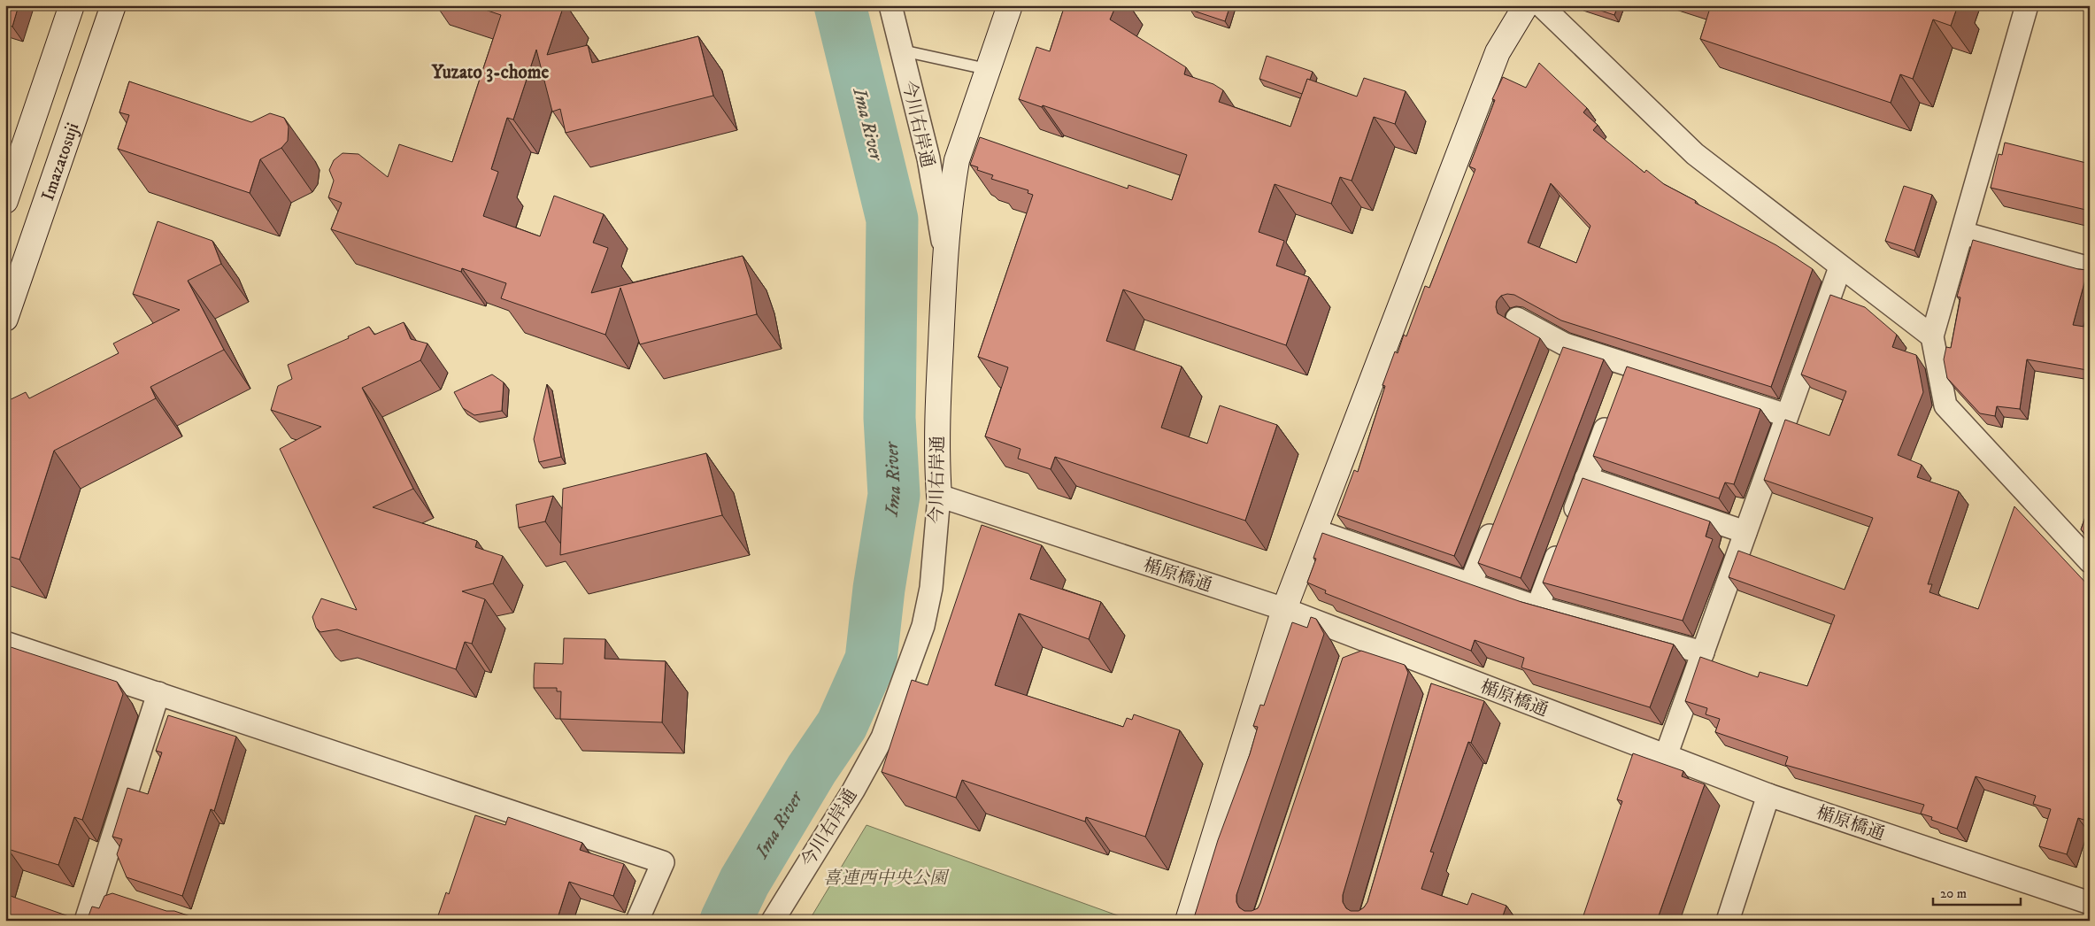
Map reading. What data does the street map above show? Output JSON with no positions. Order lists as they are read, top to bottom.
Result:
{
  "streets": {
    "street": ["今川右岸通", "Imazatosuji", "楯原橋通"]
  },
  "crossings": [
    ["今川右岸通", "楯原橋通"]
  ],
  "districts": ["Yuzato 3-chome"],
  "water": ["Ima River"],
  "parks": ["喜連西中央公園"],
  "scale_bar": "20 m"
}
